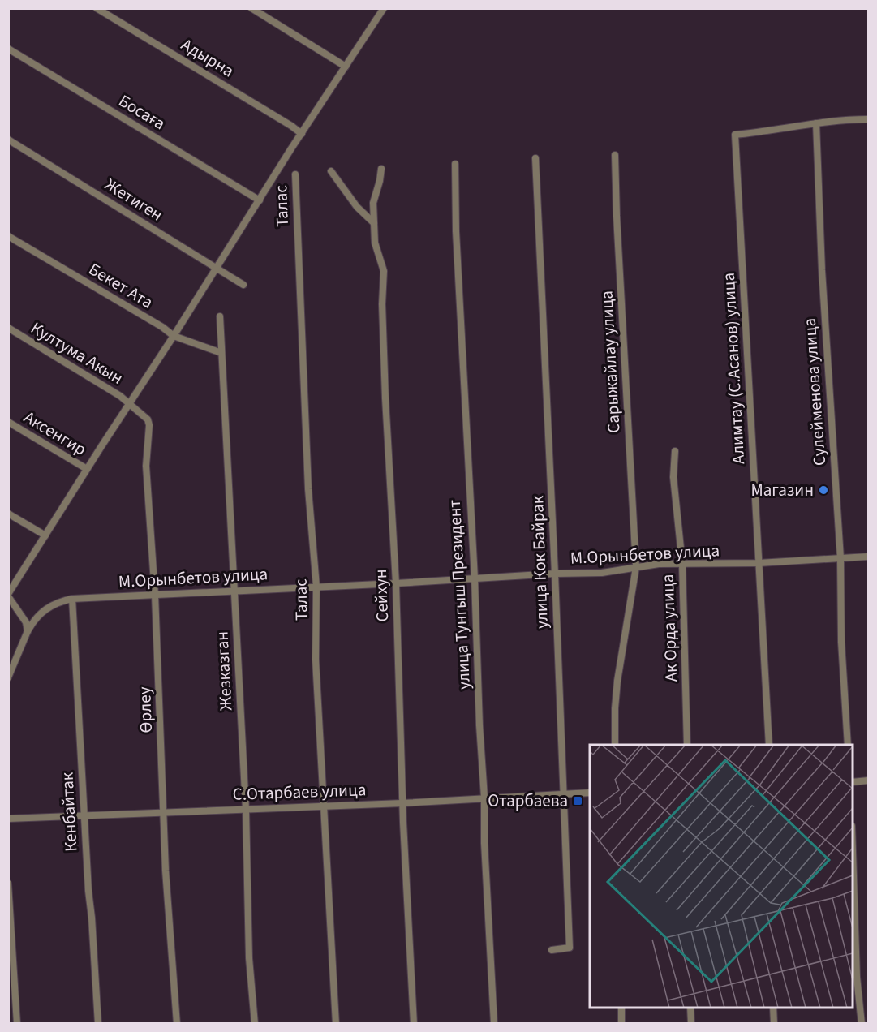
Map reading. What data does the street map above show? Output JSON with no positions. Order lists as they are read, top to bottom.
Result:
{
  "streets": {
    "street": [
      "Адырна",
      "Босаға",
      "Жетиген",
      "Талас",
      "Бекет Ата",
      "Култума Акын",
      "Сарыжайлау улица",
      "Алимтау (С.Асанов) улица",
      "Сулейменова улица",
      "Аксенгир",
      "М.Орынбетов улица",
      "улица Кок Байрак",
      "улица Тунгыш Президент",
      "Сейхун",
      "Ак Орда улица",
      "Жезказган",
      "Өрлеу",
      "С.Отарбаев улица",
      "Кенбайтак"
    ]
  },
  "crossings": [
    ["Талас", "М.Орынбетов улица"],
    ["Талас", "С.Отарбаев улица"],
    ["Бекет Ата", "Жезказган"],
    ["Култума Акын", "Өрлеу"],
    ["Сарыжайлау улица", "М.Орынбетов улица"],
    ["Алимтау (С.Асанов) улица", "Сулейменова улица"],
    ["Алимтау (С.Асанов) улица", "М.Орынбетов улица"],
    ["Сулейменова улица", "М.Орынбетов улица"],
    ["М.Орынбетов улица", "улица Кок Байрак"],
    ["М.Орынбетов улица", "улица Тунгыш Президент"],
    ["М.Орынбетов улица", "Сейхун"],
    ["М.Орынбетов улица", "Ак Орда улица"],
    ["М.Орынбетов улица", "Жезказган"],
    ["М.Орынбетов улица", "Өрлеу"],
    ["М.Орынбетов улица", "Кенбайтак"],
    ["улица Кок Байрак", "С.Отарбаев улица"],
    ["улица Тунгыш Президент", "С.Отарбаев улица"],
    ["Сейхун", "С.Отарбаев улица"],
    ["Жезказган", "С.Отарбаев улица"],
    ["Өрлеу", "С.Отарбаев улица"],
    ["С.Отарбаев улица", "Кенбайтак"]
  ],
  "places": {
    "other": ["Магазин"],
    "transit": ["Отарбаева"]
  }
}
